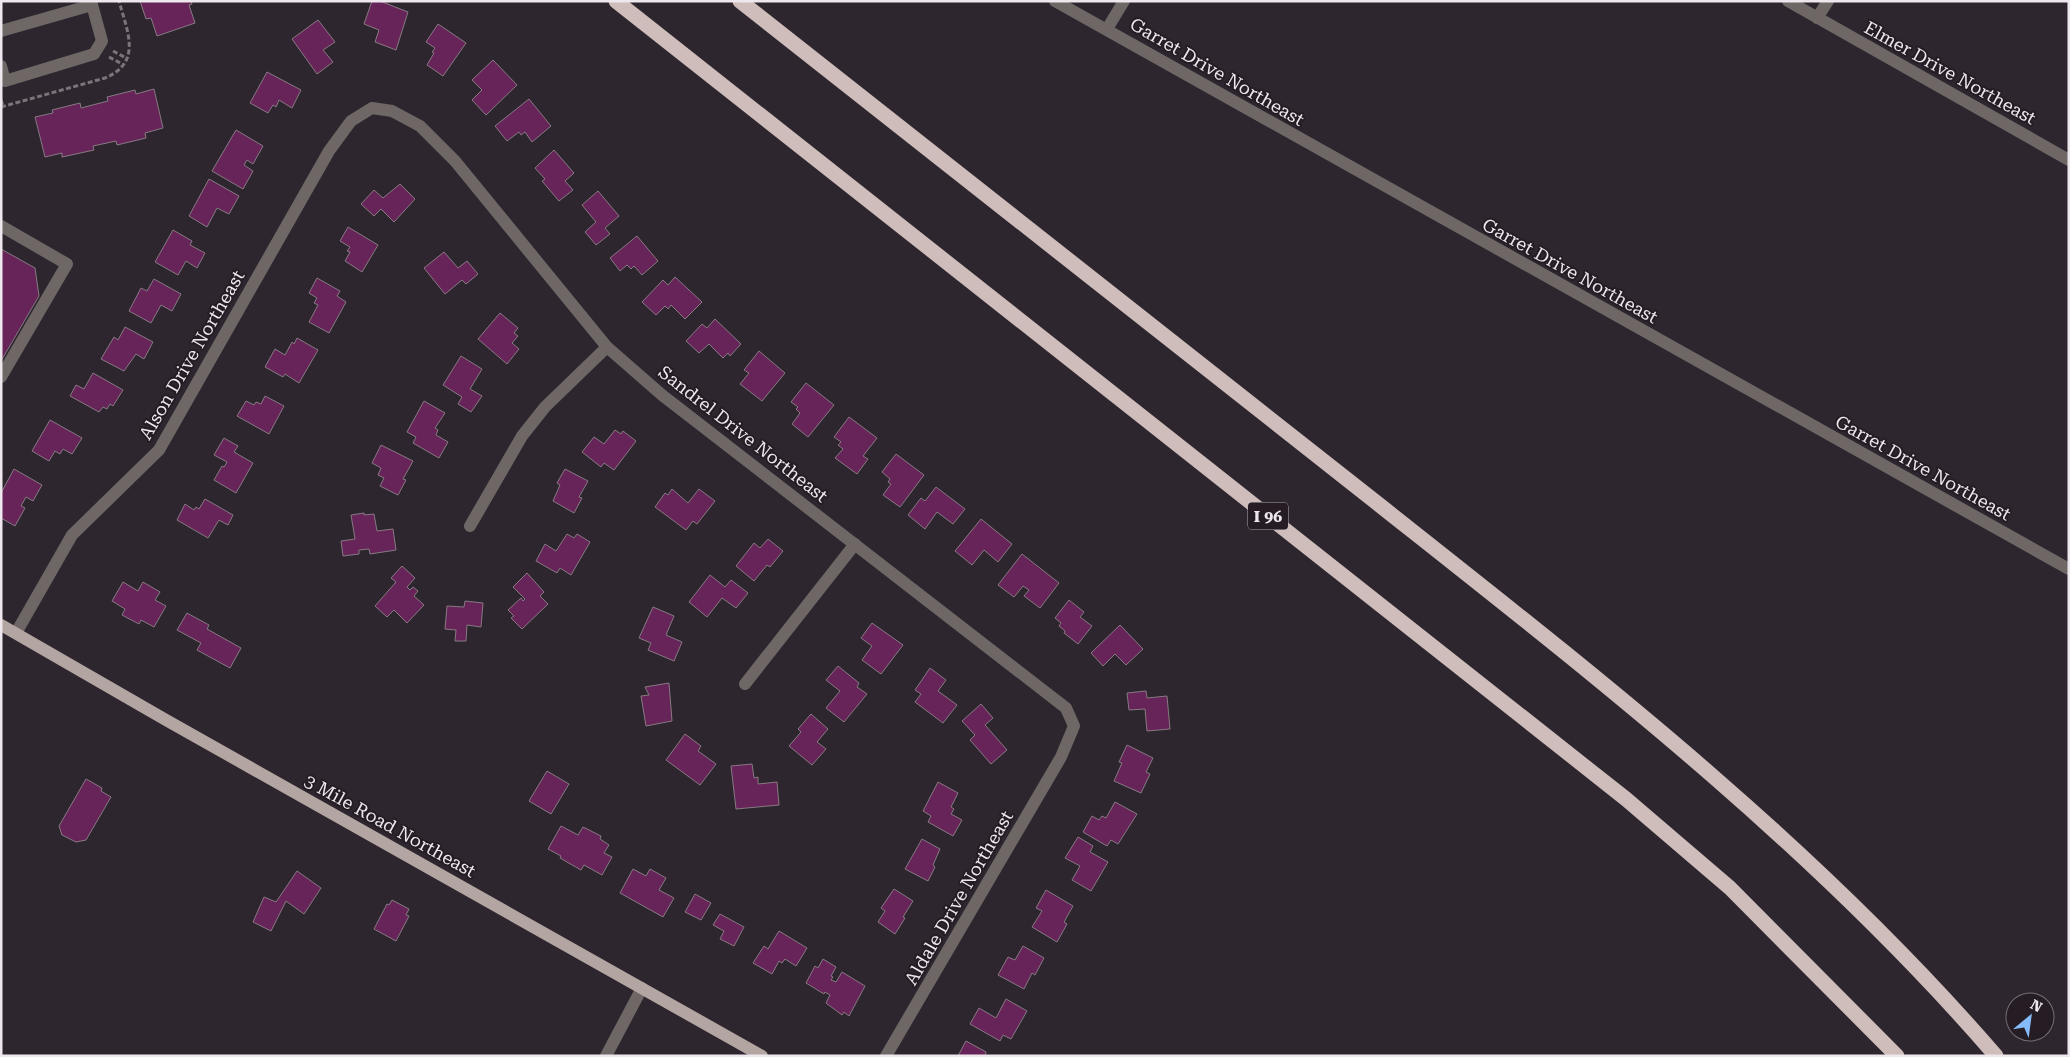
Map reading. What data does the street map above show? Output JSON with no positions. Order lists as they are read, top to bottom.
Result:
{
  "streets": {
    "highway": ["I 96"],
    "main road": ["3 Mile Road Northeast"],
    "street": [
      "Garret Drive Northeast",
      "Elmer Drive Northeast",
      "Alson Drive Northeast",
      "Sandrel Drive Northeast",
      "Aldale Drive Northeast"
    ]
  },
  "crossings": [
    ["Alson Drive Northeast", "Sandrel Drive Northeast"],
    ["Alson Drive Northeast", "3 Mile Road Northeast"],
    ["Sandrel Drive Northeast", "Aldale Drive Northeast"]
  ],
  "north": "top right"
}
